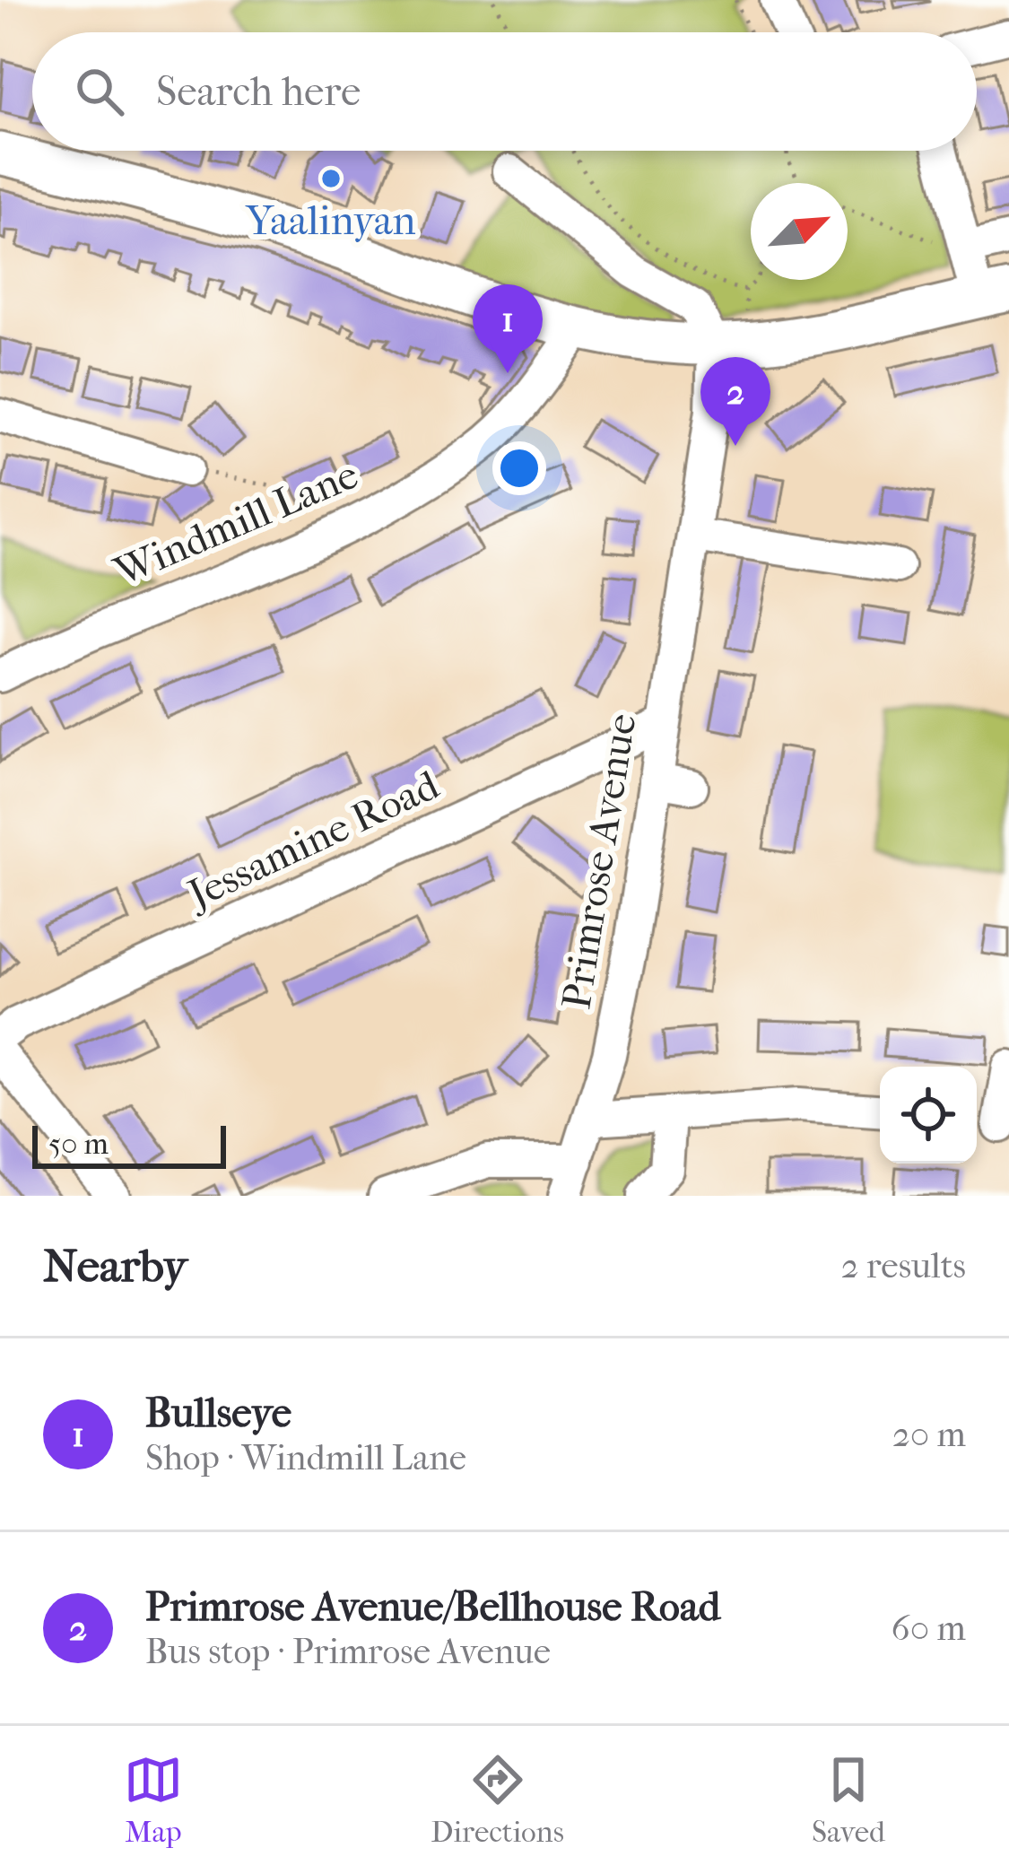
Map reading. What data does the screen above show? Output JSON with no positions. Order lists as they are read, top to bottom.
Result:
{
  "streets": {
    "street": ["Windmill Lane", "Jessamine Road", "Primrose Avenue"]
  },
  "crossings": [
    ["Jessamine Road", "Primrose Avenue"]
  ],
  "places": ["Yaalinyan"],
  "scale_bar": "50 m",
  "north": "top right",
  "page": {
    "search": "Search here",
    "pins": ["1", "2"],
    "scale": "50 m",
    "heading": ["Nearby", "2 results"],
    "list": [
      {
        "mark": "1",
        "name": "Bullseye",
        "note": "Shop · Windmill Lane",
        "value": "20 m"
      },
      {
        "mark": "2",
        "name": "Primrose Avenue/Bellhouse Road",
        "note": "Bus stop · Primrose Avenue",
        "value": "60 m"
      }
    ],
    "nav": ["Map", "Directions", "Saved"]
  }
}
